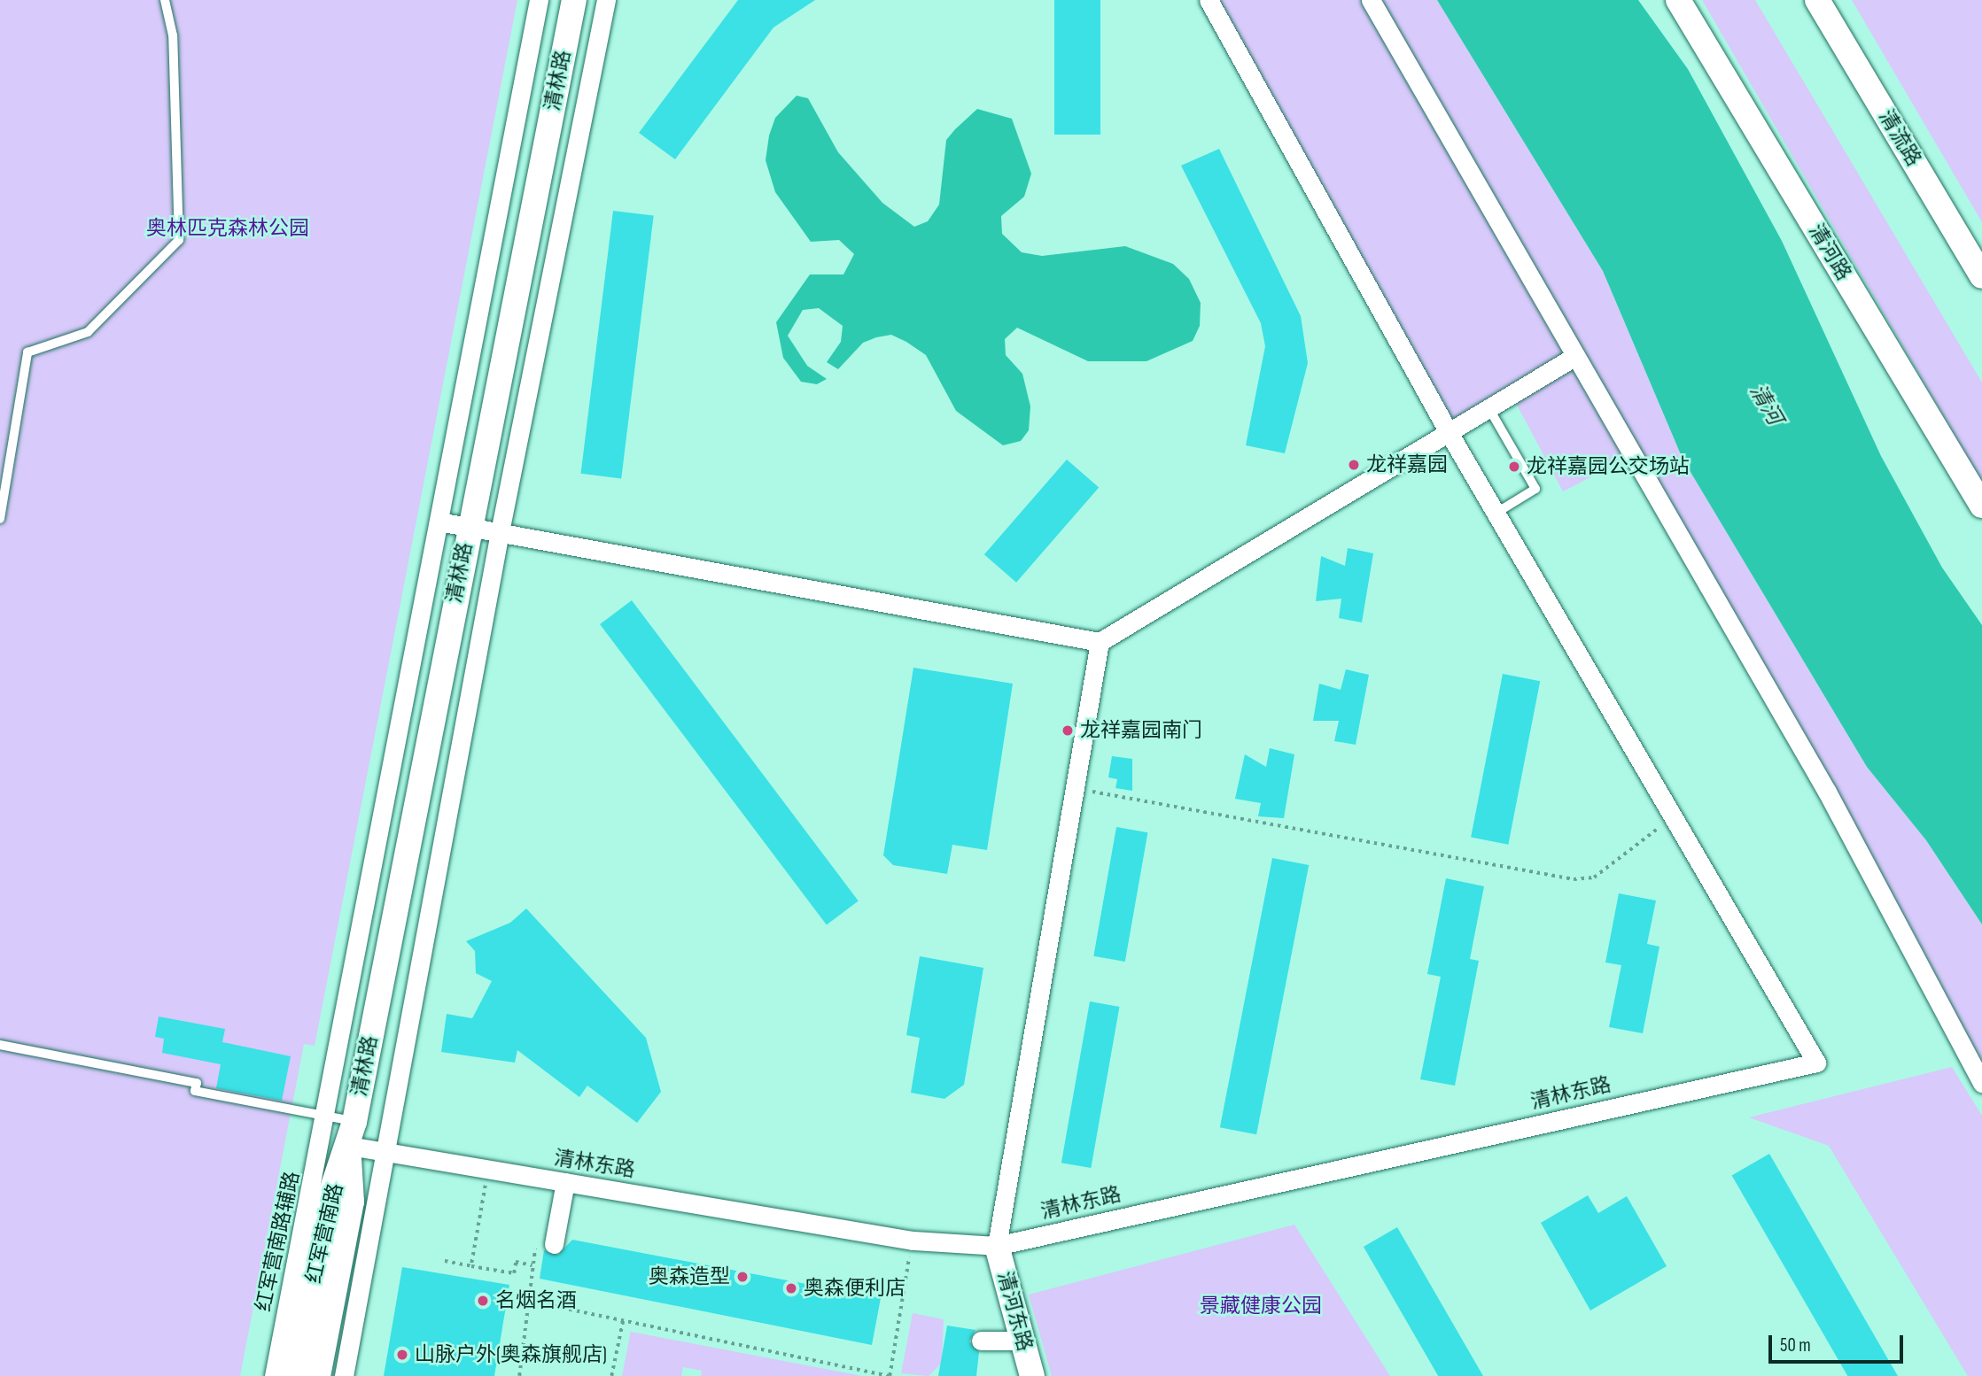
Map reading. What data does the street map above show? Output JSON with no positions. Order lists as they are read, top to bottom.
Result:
{
  "streets": {
    "street": [
      "清林路",
      "清流路",
      "清河路",
      "清林东路",
      "红军营南路",
      "红军营南路辅路",
      "清河东路"
    ]
  },
  "crossings": [
    ["清林路", "清林东路"],
    ["清林路", "红军营南路"],
    ["清林东路", "红军营南路"],
    ["清林东路", "清河东路"]
  ],
  "water": ["清河"],
  "parks": ["奥林匹克森林公园", "景藏健康公园"],
  "places": [
    "龙祥嘉园",
    "龙祥嘉园公交场站",
    "龙祥嘉园南门",
    "奥森造型",
    "奥森便利店",
    "名烟名酒",
    "山脉户外(奥森旗舰店)"
  ],
  "scale_bar": "50 m"
}
